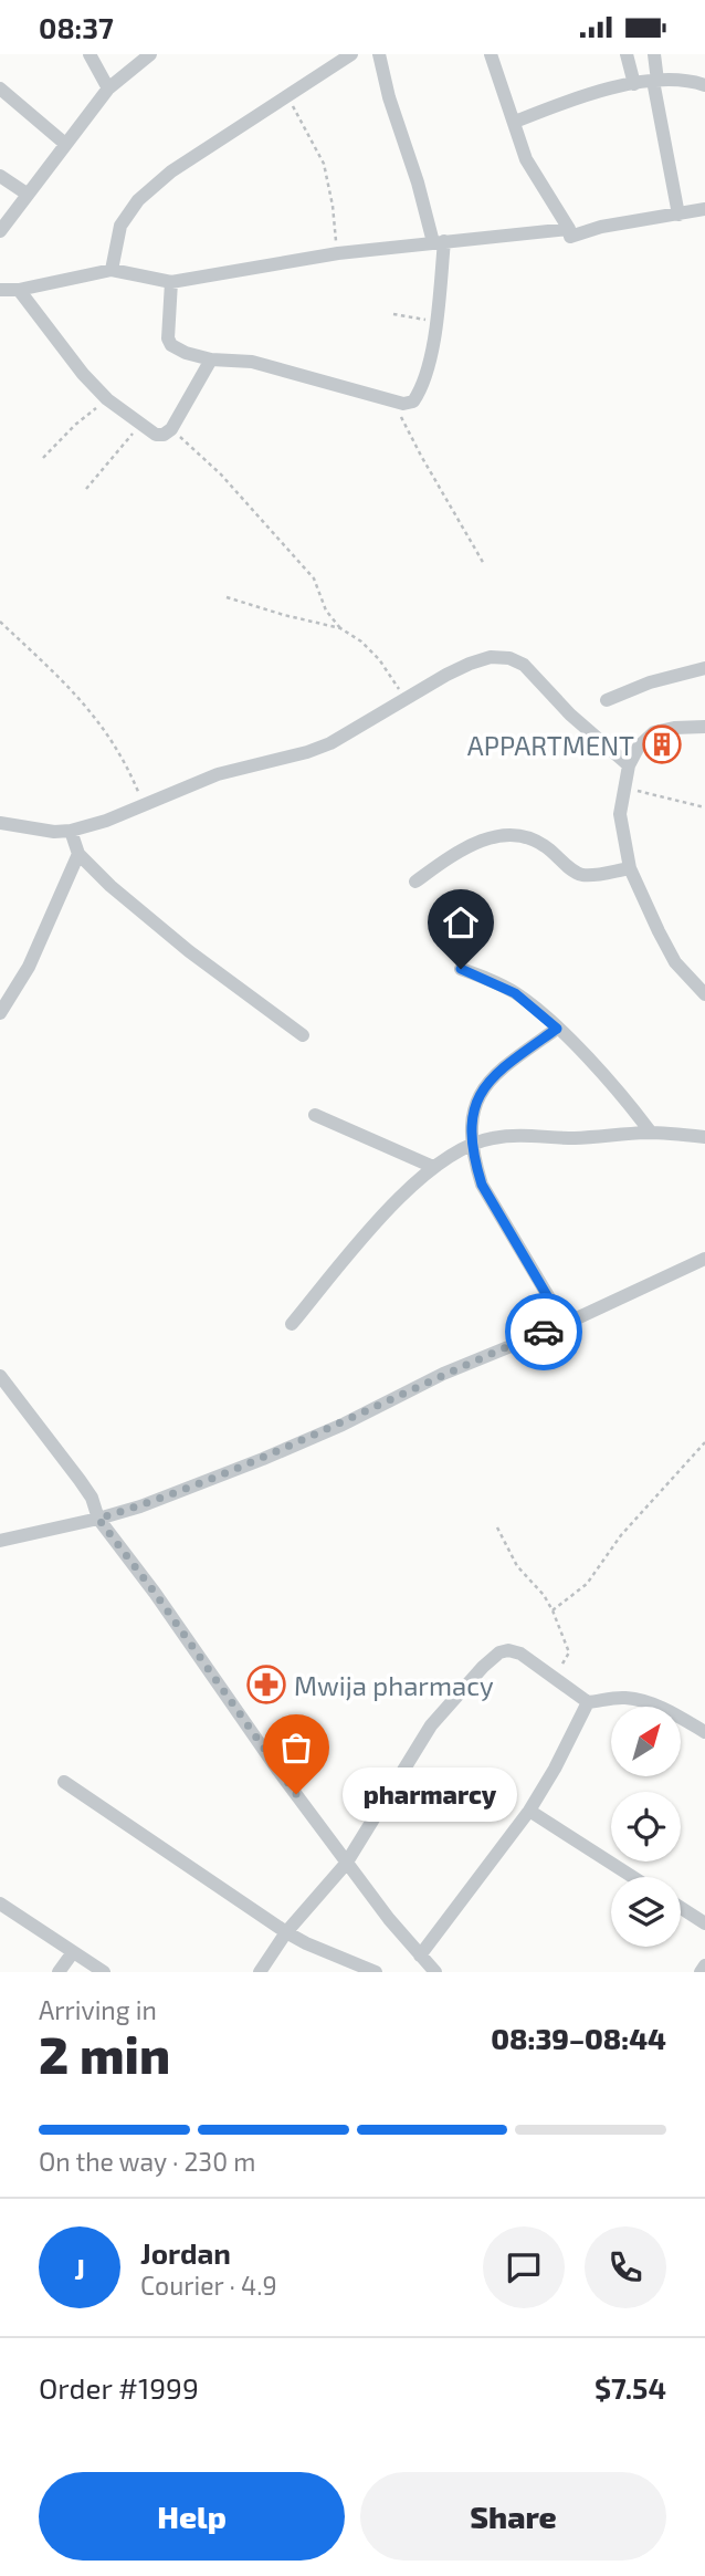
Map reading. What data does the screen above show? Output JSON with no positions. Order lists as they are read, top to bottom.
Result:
{
  "places": {
    "building": ["APPARTMENT"],
    "pharmacy": ["Mwija pharmacy"],
    "other": ["pharmarcy"]
  },
  "north": "top right",
  "page": {
    "status": "08:37",
    "bubble": "pharmarcy",
    "heading": ["2 min", "Arriving in", "08:39–08:44"],
    "panel": [
      "Jordan",
      "Courier · 4.9",
      "Order #1999",
      "$7.54"
    ],
    "bar": "On the way · 230 m",
    "round": "J",
    "buttons": ["Help", "Share"]
  }
}
